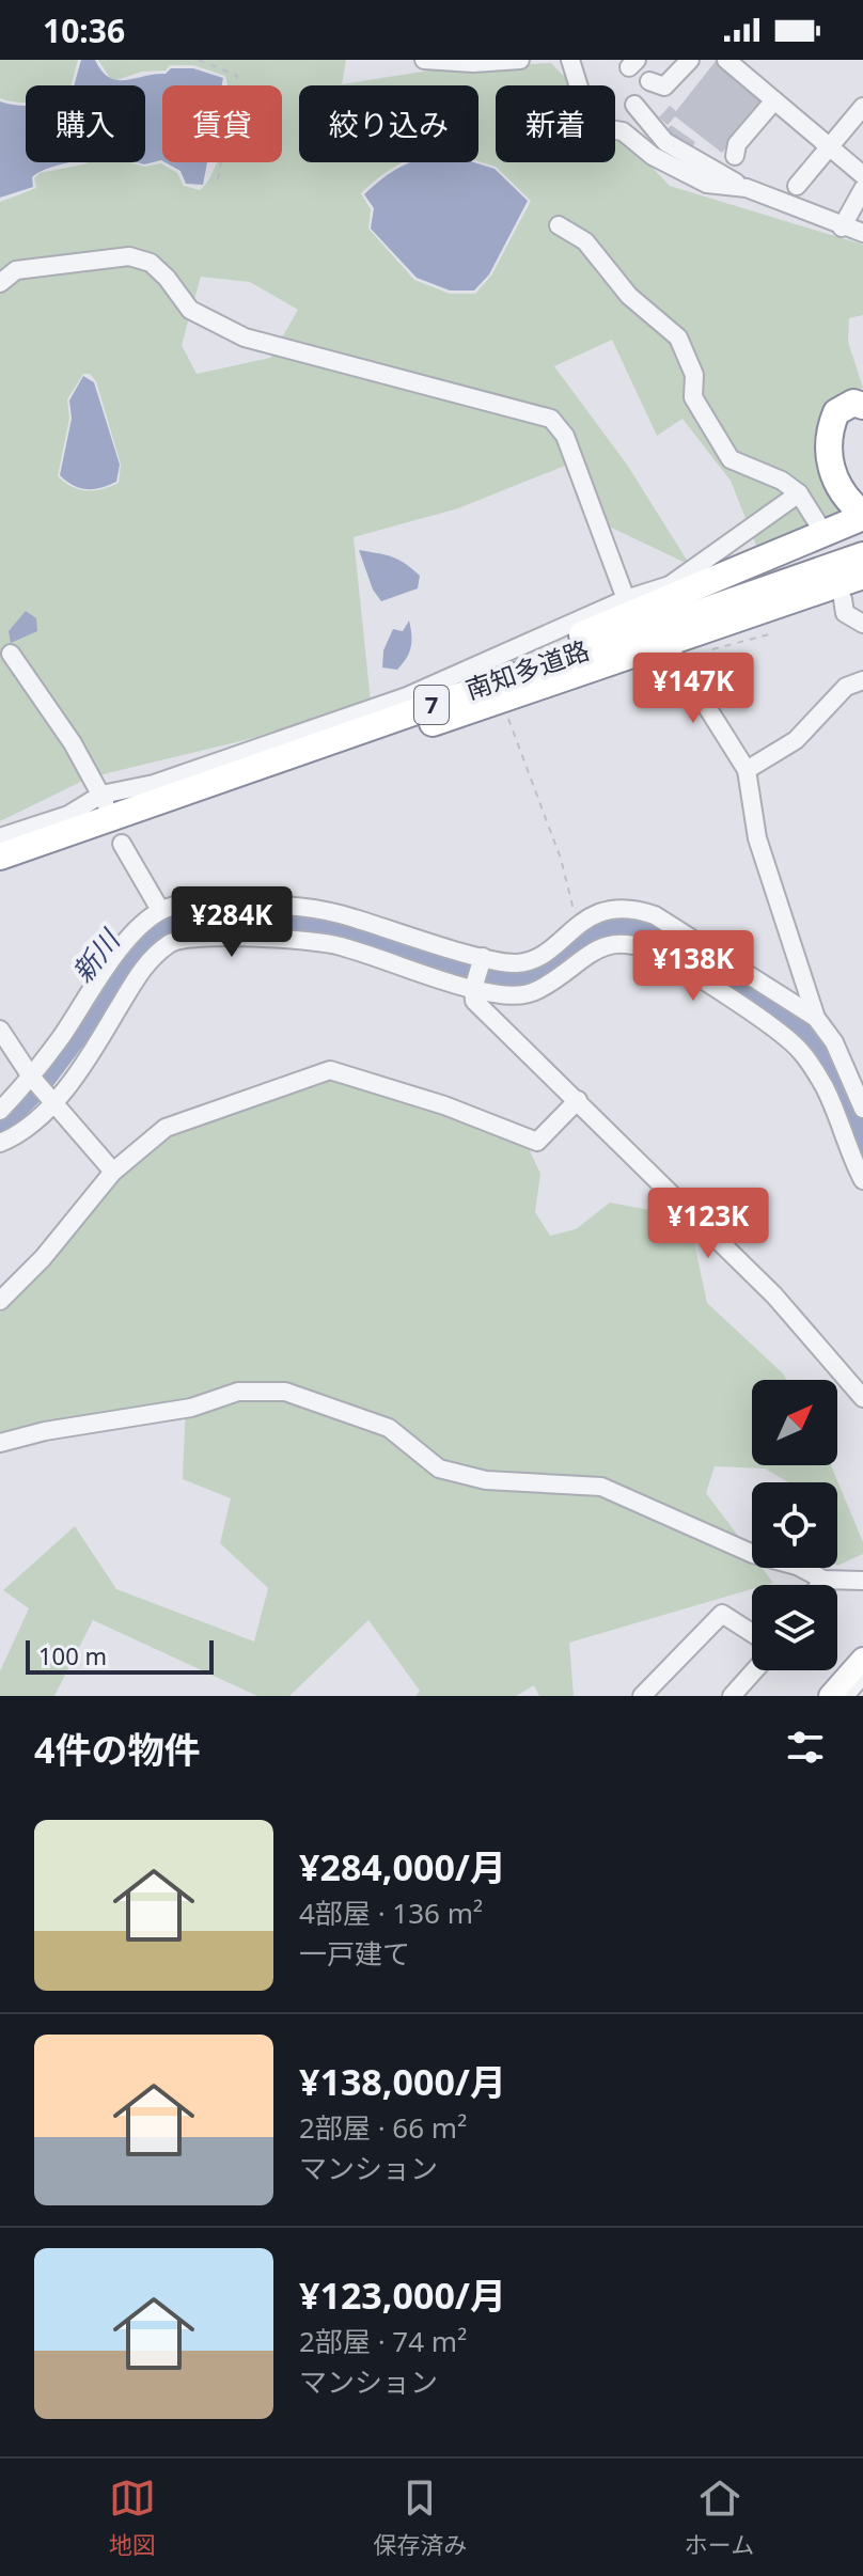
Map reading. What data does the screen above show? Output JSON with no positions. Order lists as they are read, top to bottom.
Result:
{
  "streets": {
    "highway": ["南知多道路", "7"]
  },
  "water": ["新川"],
  "scale_bar": "100 m",
  "north": "top right",
  "page": {
    "status": "10:36",
    "chip": [
      "購入",
      "賃貸",
      "絞り込み",
      "新着"
    ],
    "price": [
      "¥147K",
      "¥284K",
      "¥138K",
      "¥123K"
    ],
    "scale": "100 m",
    "heading": "4件の物件",
    "list": [
      {
        "name": "¥284,000/月",
        "note": "4部屋 · 136 m² · 一戸建て"
      },
      {
        "name": "¥138,000/月",
        "note": "2部屋 · 66 m² · マンション"
      },
      {
        "name": "¥123,000/月",
        "note": "2部屋 · 74 m² · マンション"
      }
    ],
    "tabs": ["地図", "保存済み", "ホーム"]
  }
}
